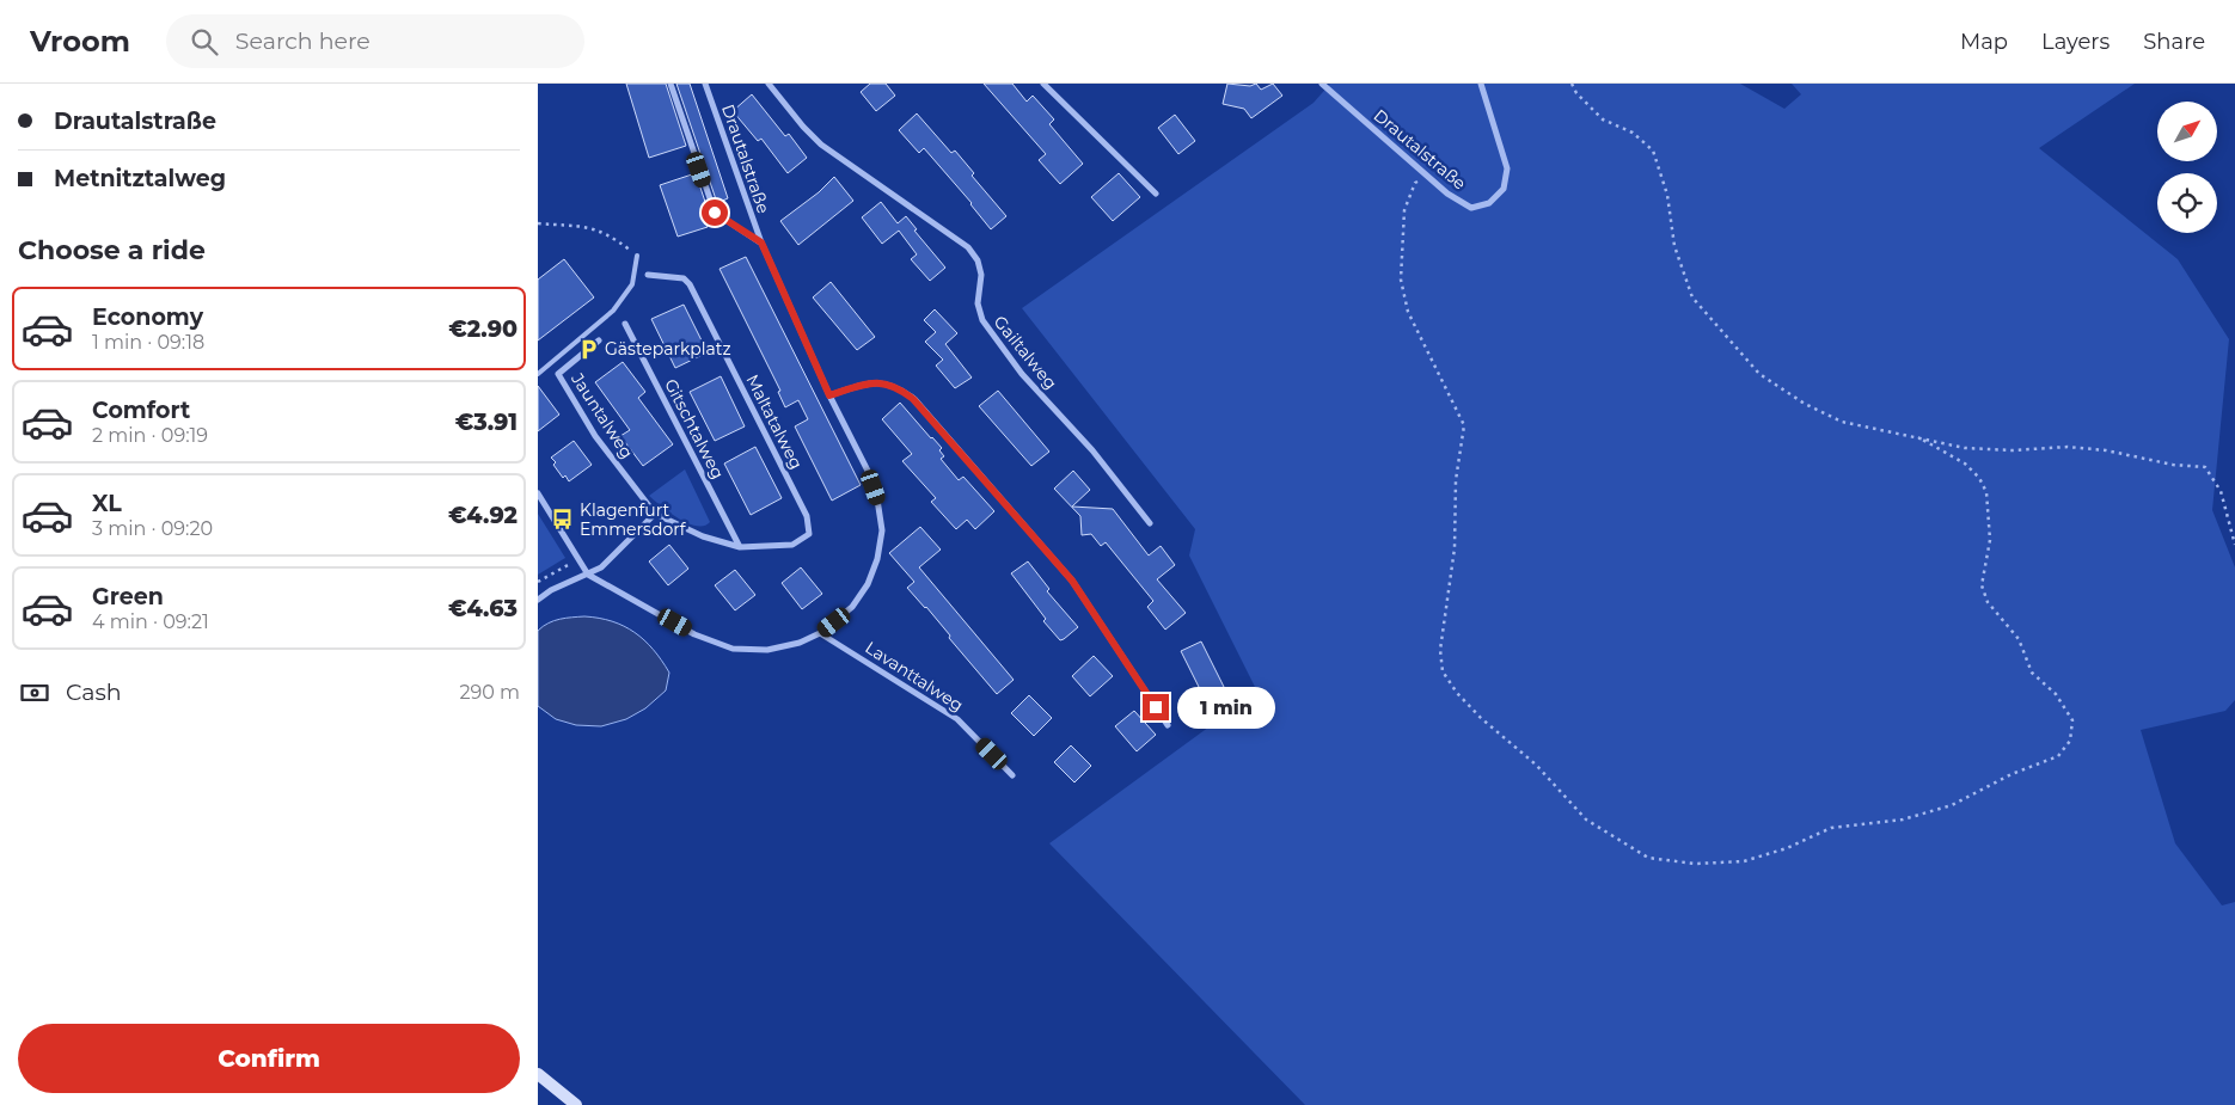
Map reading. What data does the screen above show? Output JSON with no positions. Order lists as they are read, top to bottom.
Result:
{
  "streets": {
    "street": [
      "Drautalstraße",
      "Gailtalweg",
      "Jauntalweg",
      "Maltatalweg",
      "Gitschtalweg",
      "Lavanttalweg"
    ]
  },
  "crossings": [
    ["Drautalstraße", "Lavanttalweg"],
    ["Maltatalweg", "Gitschtalweg"]
  ],
  "places": {
    "parking": ["Gästeparkplatz"],
    "bus stop": ["Klagenfurt Emmersdorf"]
  },
  "north": "top right",
  "page": {
    "header": "Vroom",
    "search": "Search here",
    "nav": ["Map", "Layers", "Share"],
    "banner": ["Drautalstraße", "Metnitztalweg"],
    "heading": "Choose a ride",
    "list": [
      {
        "name": "Economy",
        "note": "1 min · 09:18",
        "value": "€2.90"
      },
      {
        "name": "Comfort",
        "note": "2 min · 09:19",
        "value": "€3.91"
      },
      {
        "name": "XL",
        "note": "3 min · 09:20",
        "value": "€4.92"
      },
      {
        "name": "Green",
        "note": "4 min · 09:21",
        "value": "€4.63"
      }
    ],
    "pay": ["Cash", "290 m"],
    "bubble": "1 min",
    "buttons": "Confirm"
  }
}
